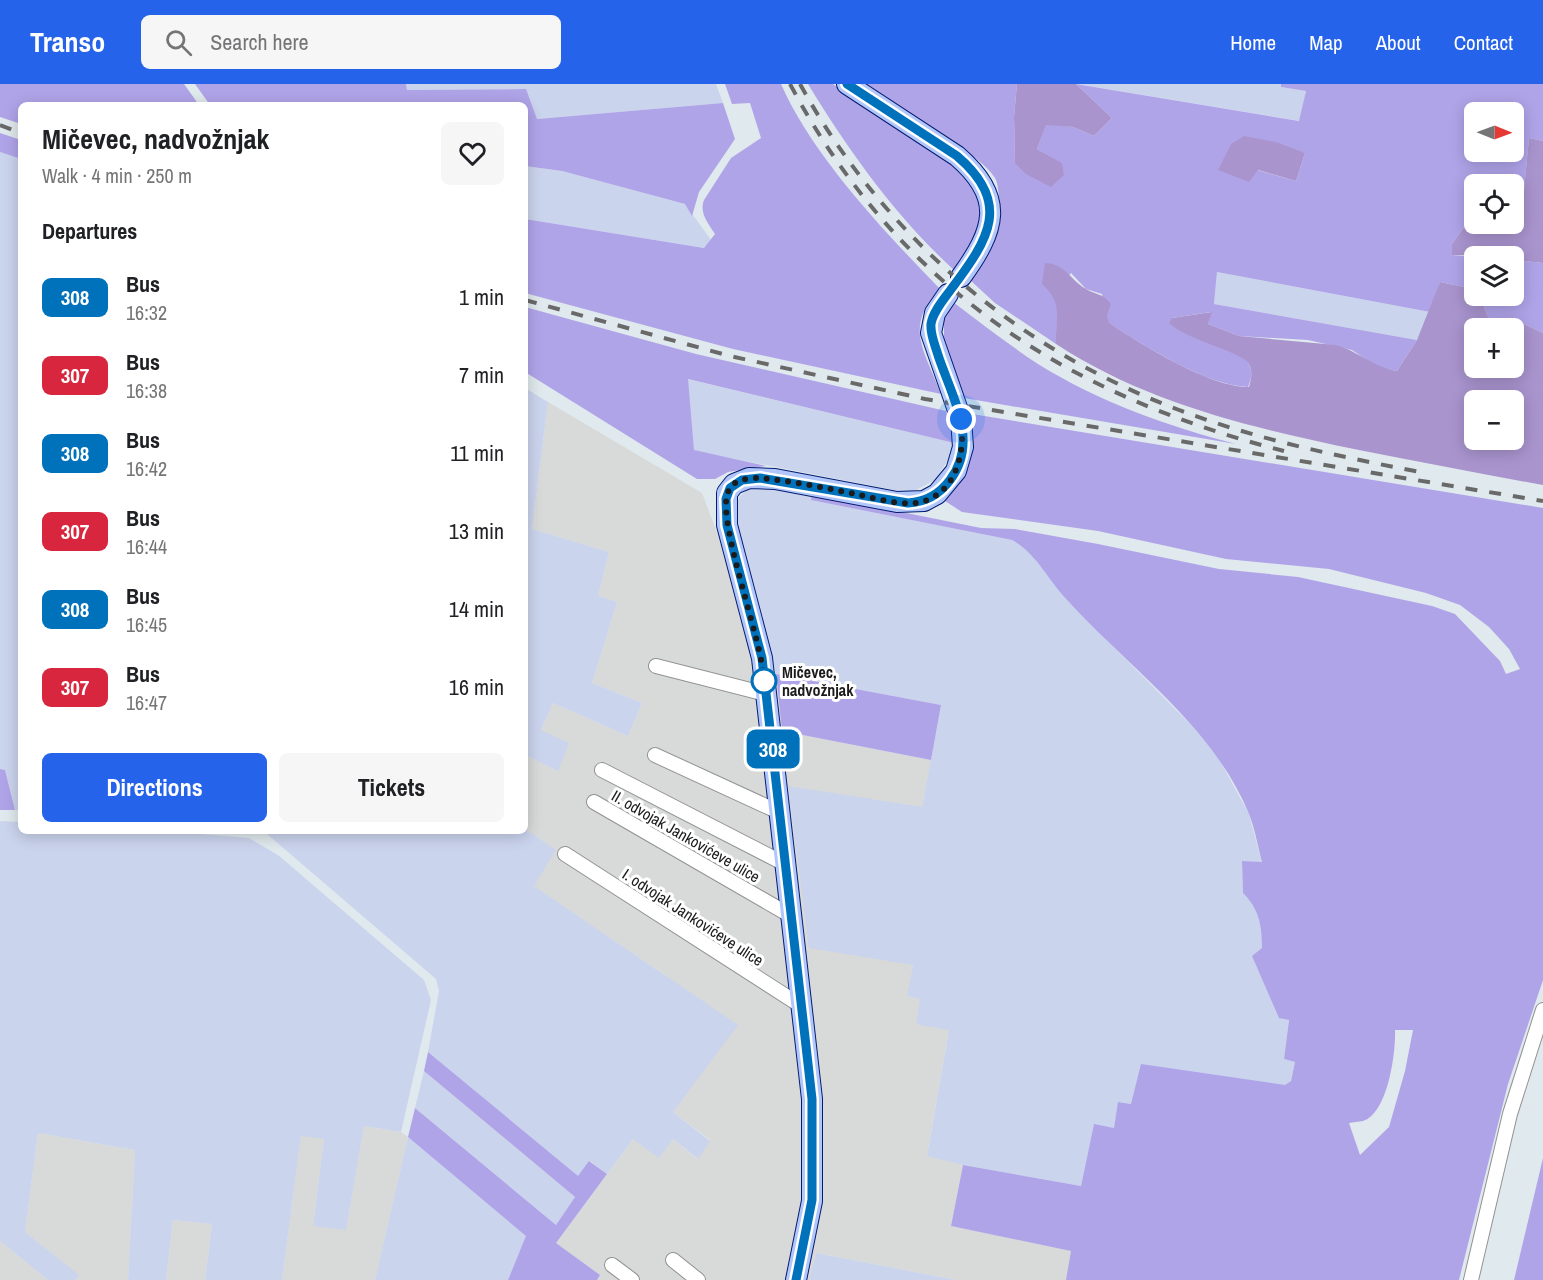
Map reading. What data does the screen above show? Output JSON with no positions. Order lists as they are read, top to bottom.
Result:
{
  "streets": {
    "street": ["II. odvojak Jankovićeve ulice", "I. odvojak Jankovićeve ulice"]
  },
  "places": ["Mičevec, nadvožnjak"],
  "lines": ["bus line 308"],
  "north": "right",
  "page": {
    "header": "Transo",
    "search": "Search here",
    "nav": [
      "Home",
      "Map",
      "About",
      "Contact"
    ],
    "on_map": "308",
    "map_buttons": ["+", "−"],
    "heading": [
      ["Mičevec, nadvožnjak", "Walk · 4 min · 250 m"],
      "Departures"
    ],
    "list": [
      {
        "mark": "308",
        "name": "Bus",
        "note": "16:32",
        "value": "1 min"
      },
      {
        "mark": "307",
        "name": "Bus",
        "note": "16:38",
        "value": "7 min"
      },
      {
        "mark": "308",
        "name": "Bus",
        "note": "16:42",
        "value": "11 min"
      },
      {
        "mark": "307",
        "name": "Bus",
        "note": "16:44",
        "value": "13 min"
      },
      {
        "mark": "308",
        "name": "Bus",
        "note": "16:45",
        "value": "14 min"
      },
      {
        "mark": "307",
        "name": "Bus",
        "note": "16:47",
        "value": "16 min"
      }
    ],
    "buttons": ["Directions", "Tickets"]
  }
}
